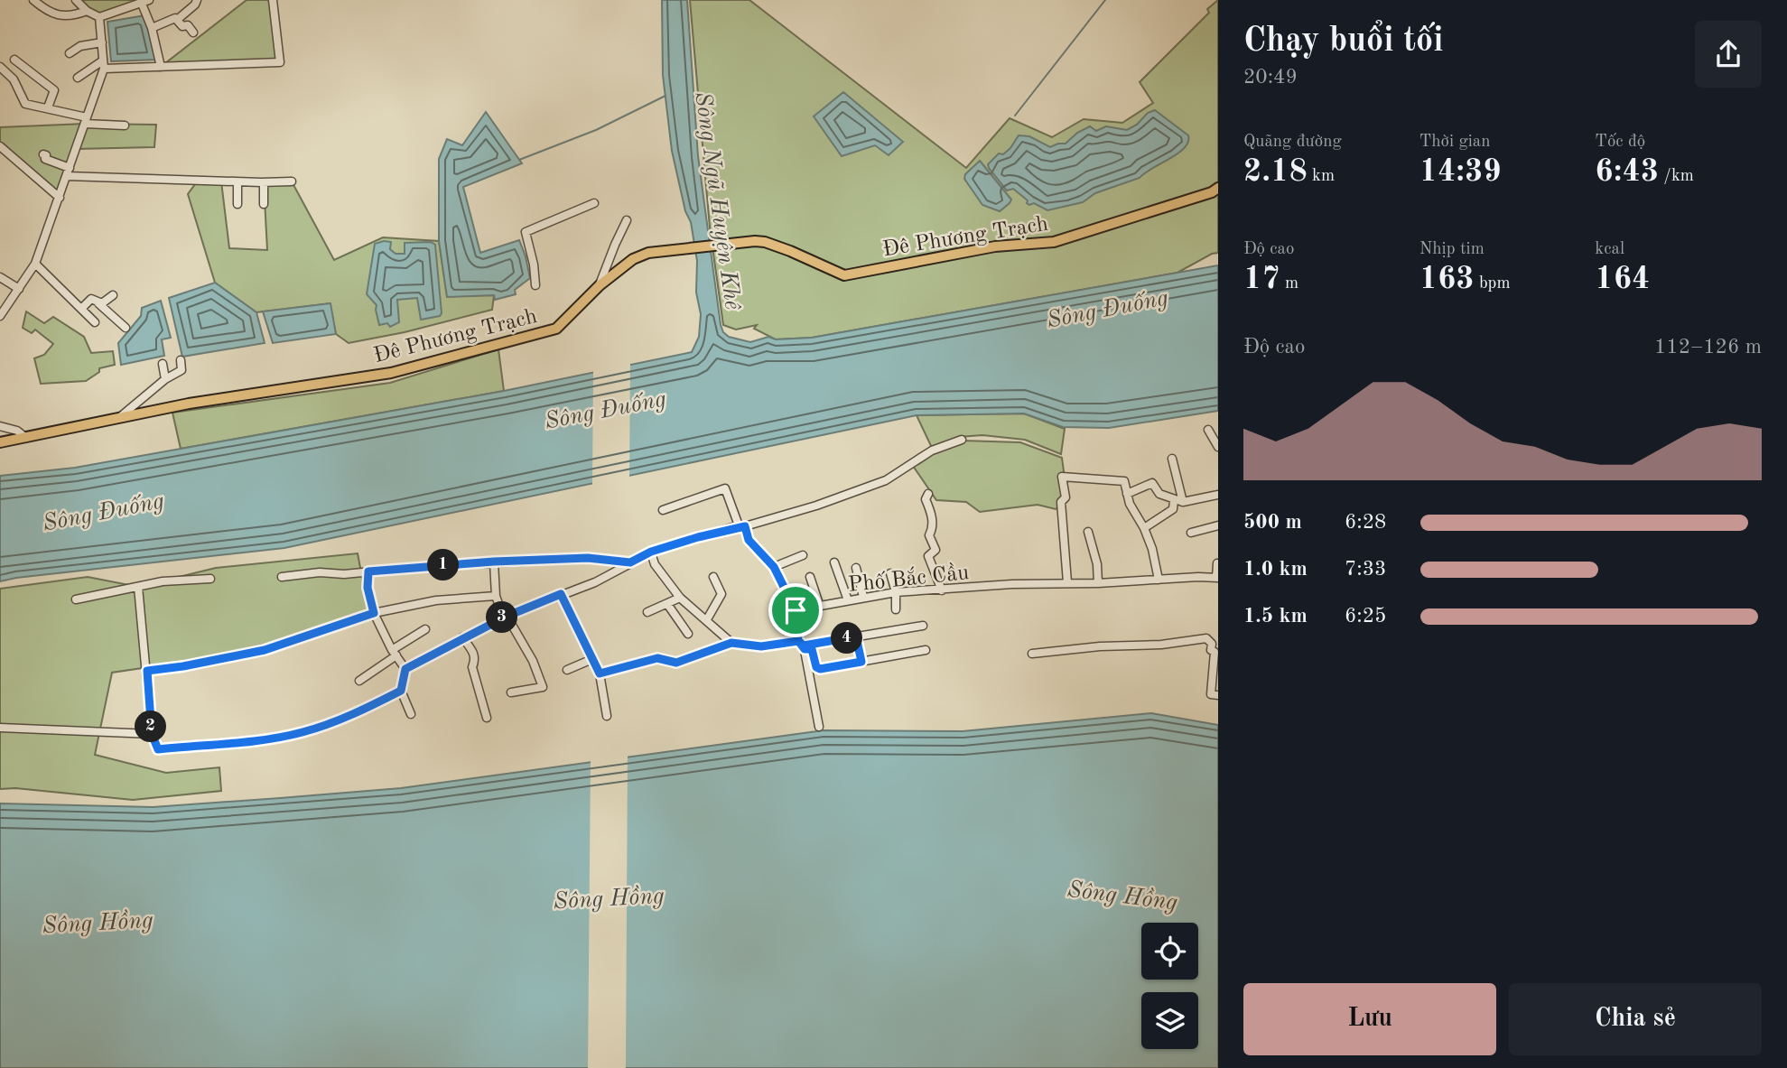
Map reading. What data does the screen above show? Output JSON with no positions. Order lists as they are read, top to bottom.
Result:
{
  "streets": {
    "main road": ["Đê Phương Trạch"],
    "street": ["Phố Bắc Cầu"]
  },
  "water": ["Sông Ngũ Huyện Khê", "Sông Đuống", "Sông Hồng"],
  "page": {
    "heading": ["Chạy buổi tối", "20:49"],
    "stats": [
      ["Quãng đường", "2.18 km"],
      ["Thời gian", "14:39"],
      ["Tốc độ", "6:43 /km"],
      ["Độ cao", "17 m"],
      ["Nhịp tim", "163 bpm"],
      ["kcal", "164"]
    ],
    "chart": ["Độ cao", "112–126 m"],
    "list": [
      {
        "name": "500 m",
        "note": "6:28"
      },
      {
        "name": "1.0 km",
        "note": "7:33"
      },
      {
        "name": "1.5 km",
        "note": "6:25"
      }
    ],
    "pins": [
      "1",
      "3",
      "4",
      "2"
    ],
    "buttons": ["Lưu", "Chia sẻ"]
  }
}
